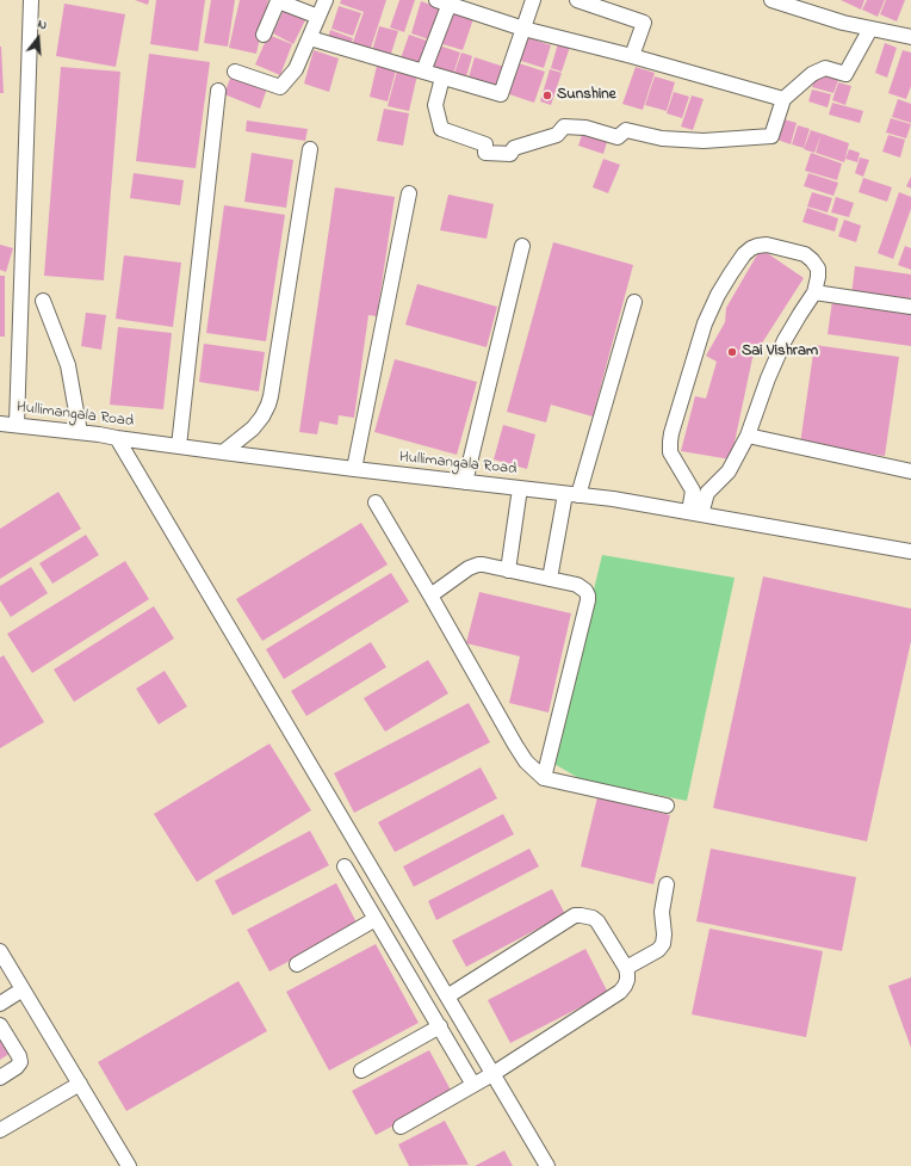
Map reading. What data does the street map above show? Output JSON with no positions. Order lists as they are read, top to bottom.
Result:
{
  "streets": {
    "street": ["Hullimangala Road"]
  },
  "places": ["Sunshine", "Sai Vishram"],
  "north": "top"
}
